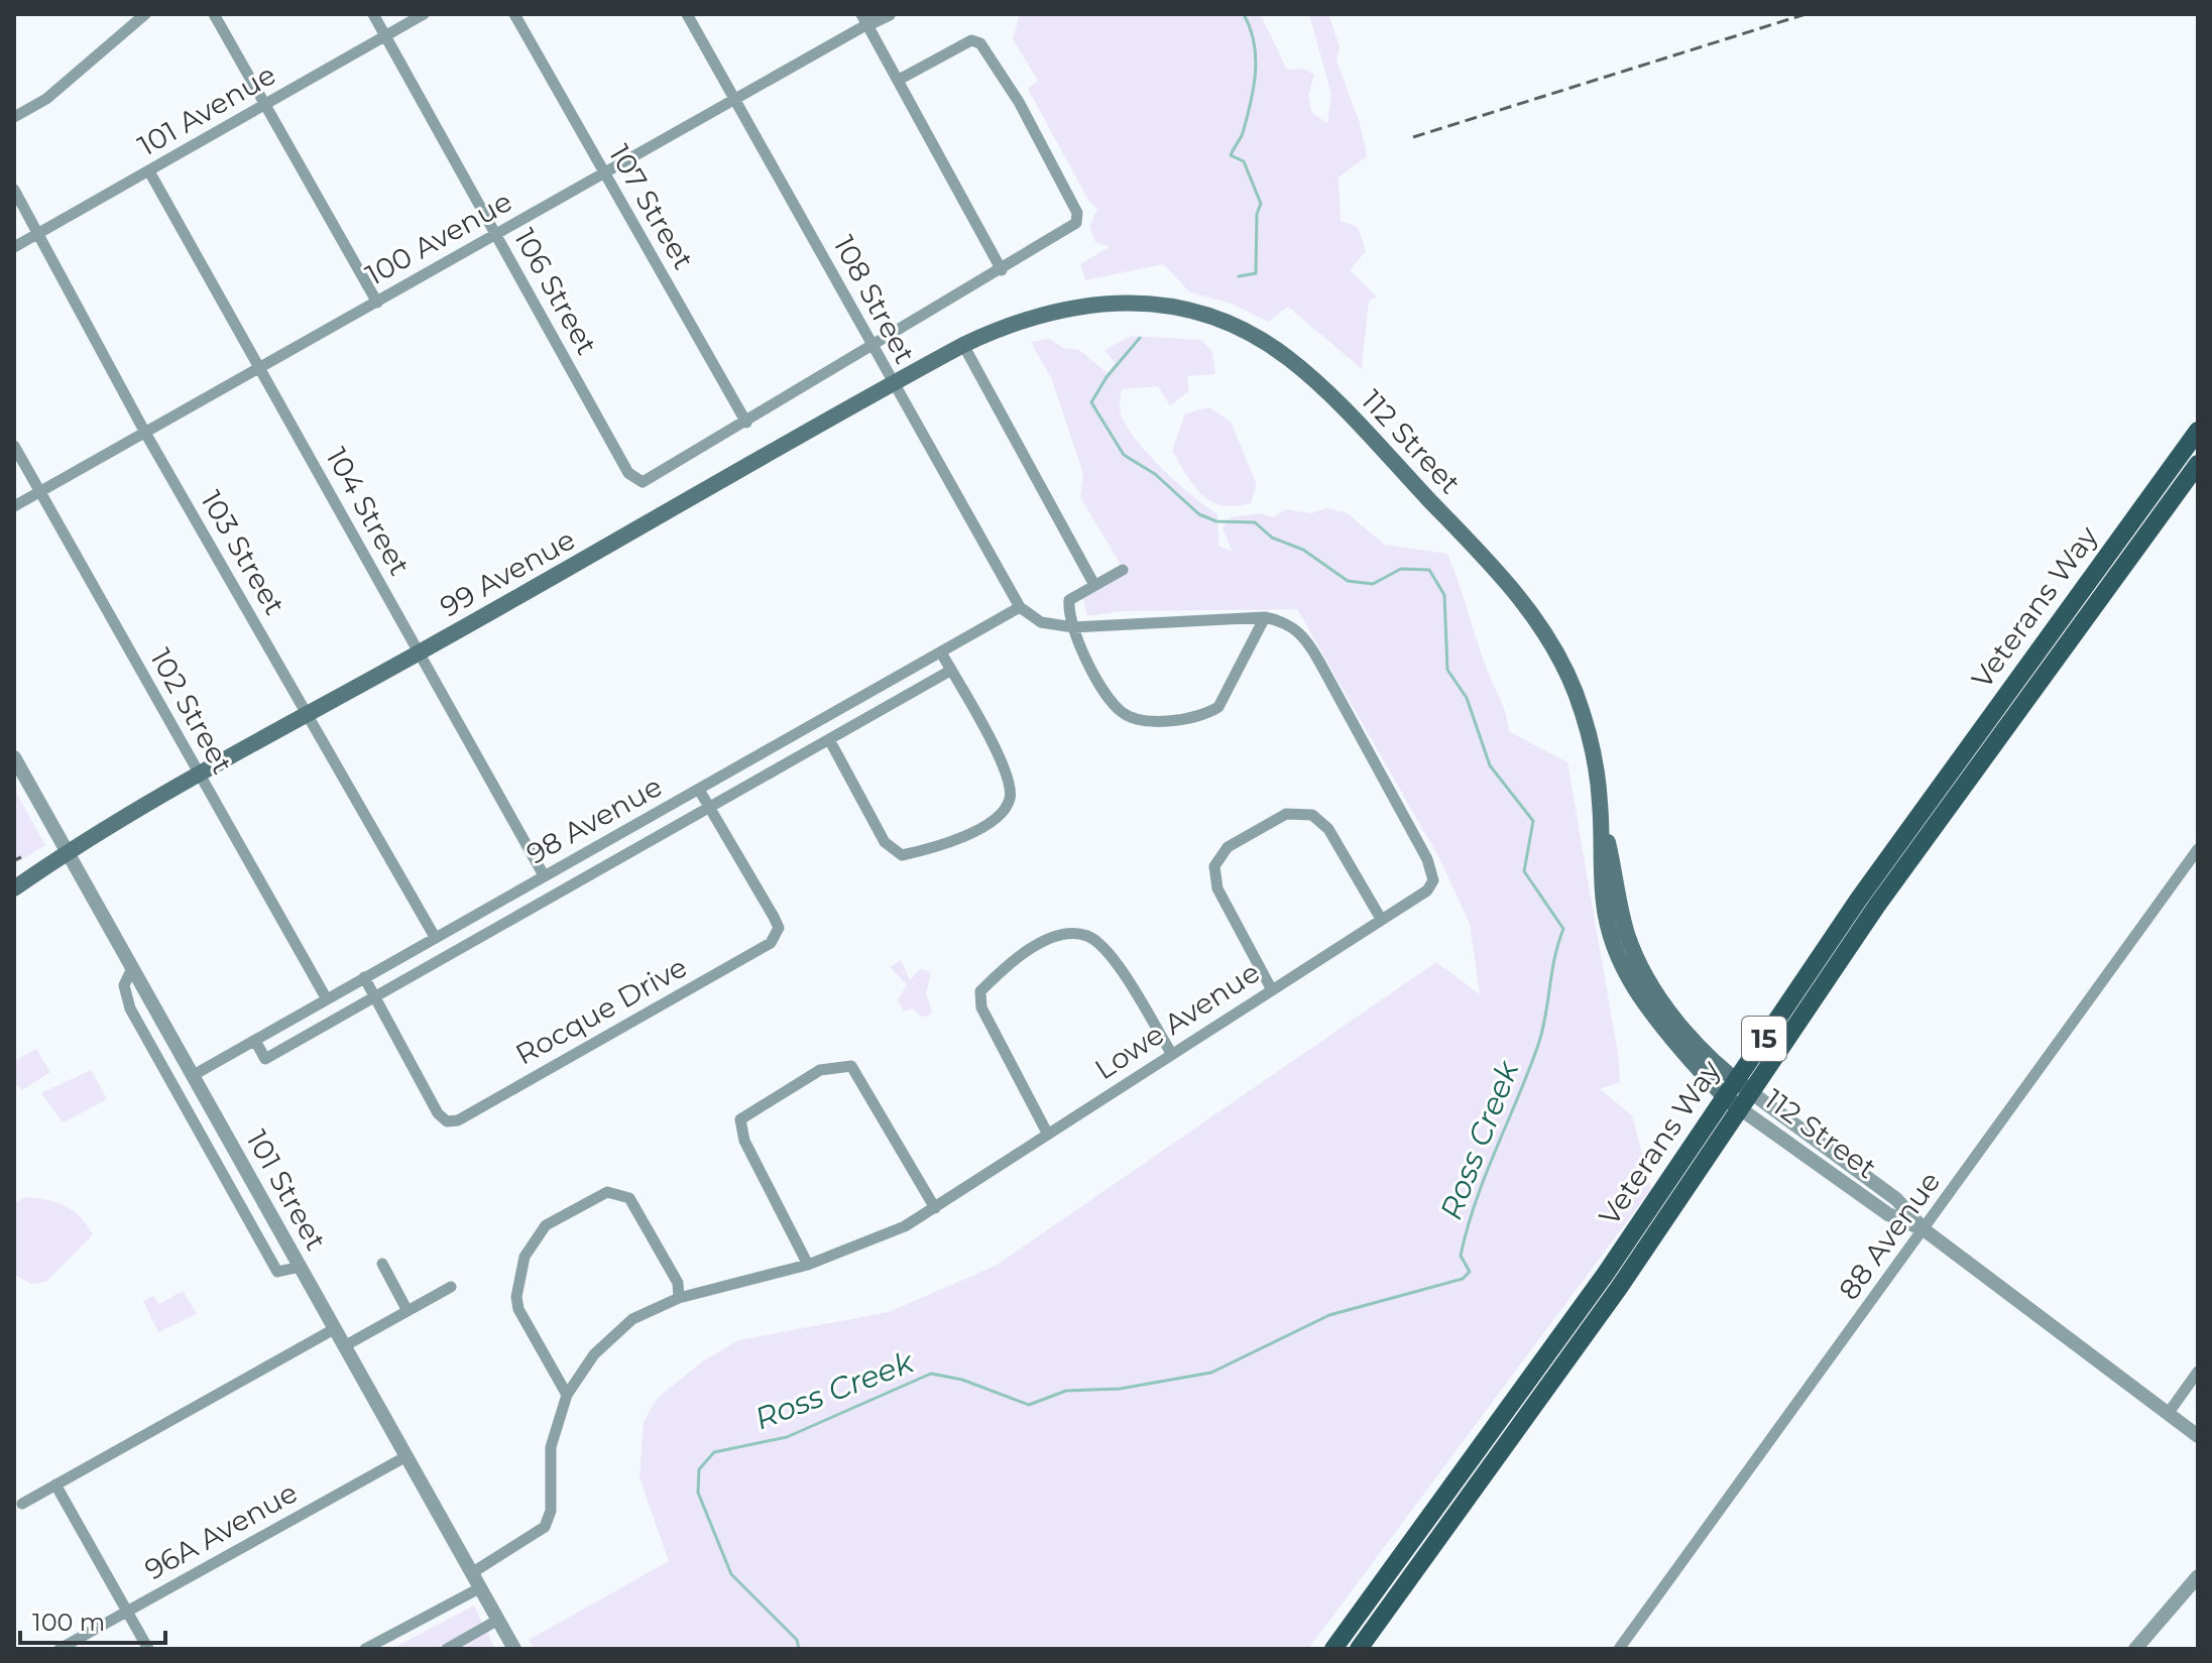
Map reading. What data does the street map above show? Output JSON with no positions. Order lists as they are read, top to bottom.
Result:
{
  "streets": {
    "main road": [
      "112 Street",
      "99 Avenue",
      "Veterans Way",
      "15"
    ],
    "street": [
      "101 Avenue",
      "107 Street",
      "100 Avenue",
      "106 Street",
      "108 Street",
      "104 Street",
      "103 Street",
      "102 Street",
      "98 Avenue",
      "Rocque Drive",
      "Lowe Avenue",
      "101 Street",
      "88 Avenue",
      "96A Avenue"
    ]
  },
  "crossings": [
    ["101 Avenue", "106 Street"],
    ["101 Avenue", "104 Street"],
    ["101 Avenue", "103 Street"],
    ["107 Street", "100 Avenue"],
    ["107 Street", "106 Street"],
    ["100 Avenue", "106 Street"],
    ["100 Avenue", "108 Street"],
    ["100 Avenue", "104 Street"],
    ["100 Avenue", "103 Street"],
    ["100 Avenue", "102 Street"],
    ["108 Street", "99 Avenue"],
    ["108 Street", "98 Avenue"],
    ["108 Street", "Lowe Avenue"],
    ["112 Street", "99 Avenue"],
    ["112 Street", "Veterans Way"],
    ["112 Street", "88 Avenue"],
    ["104 Street", "99 Avenue"],
    ["104 Street", "98 Avenue"],
    ["103 Street", "99 Avenue"],
    ["103 Street", "98 Avenue"],
    ["99 Avenue", "102 Street"],
    ["99 Avenue", "101 Street"],
    ["102 Street", "98 Avenue"],
    ["98 Avenue", "Rocque Drive"],
    ["98 Avenue", "Lowe Avenue"],
    ["98 Avenue", "101 Street"],
    ["Lowe Avenue", "101 Street"],
    ["101 Street", "96A Avenue"]
  ],
  "water": ["Ross Creek"],
  "scale_bar": "100 m"
}
